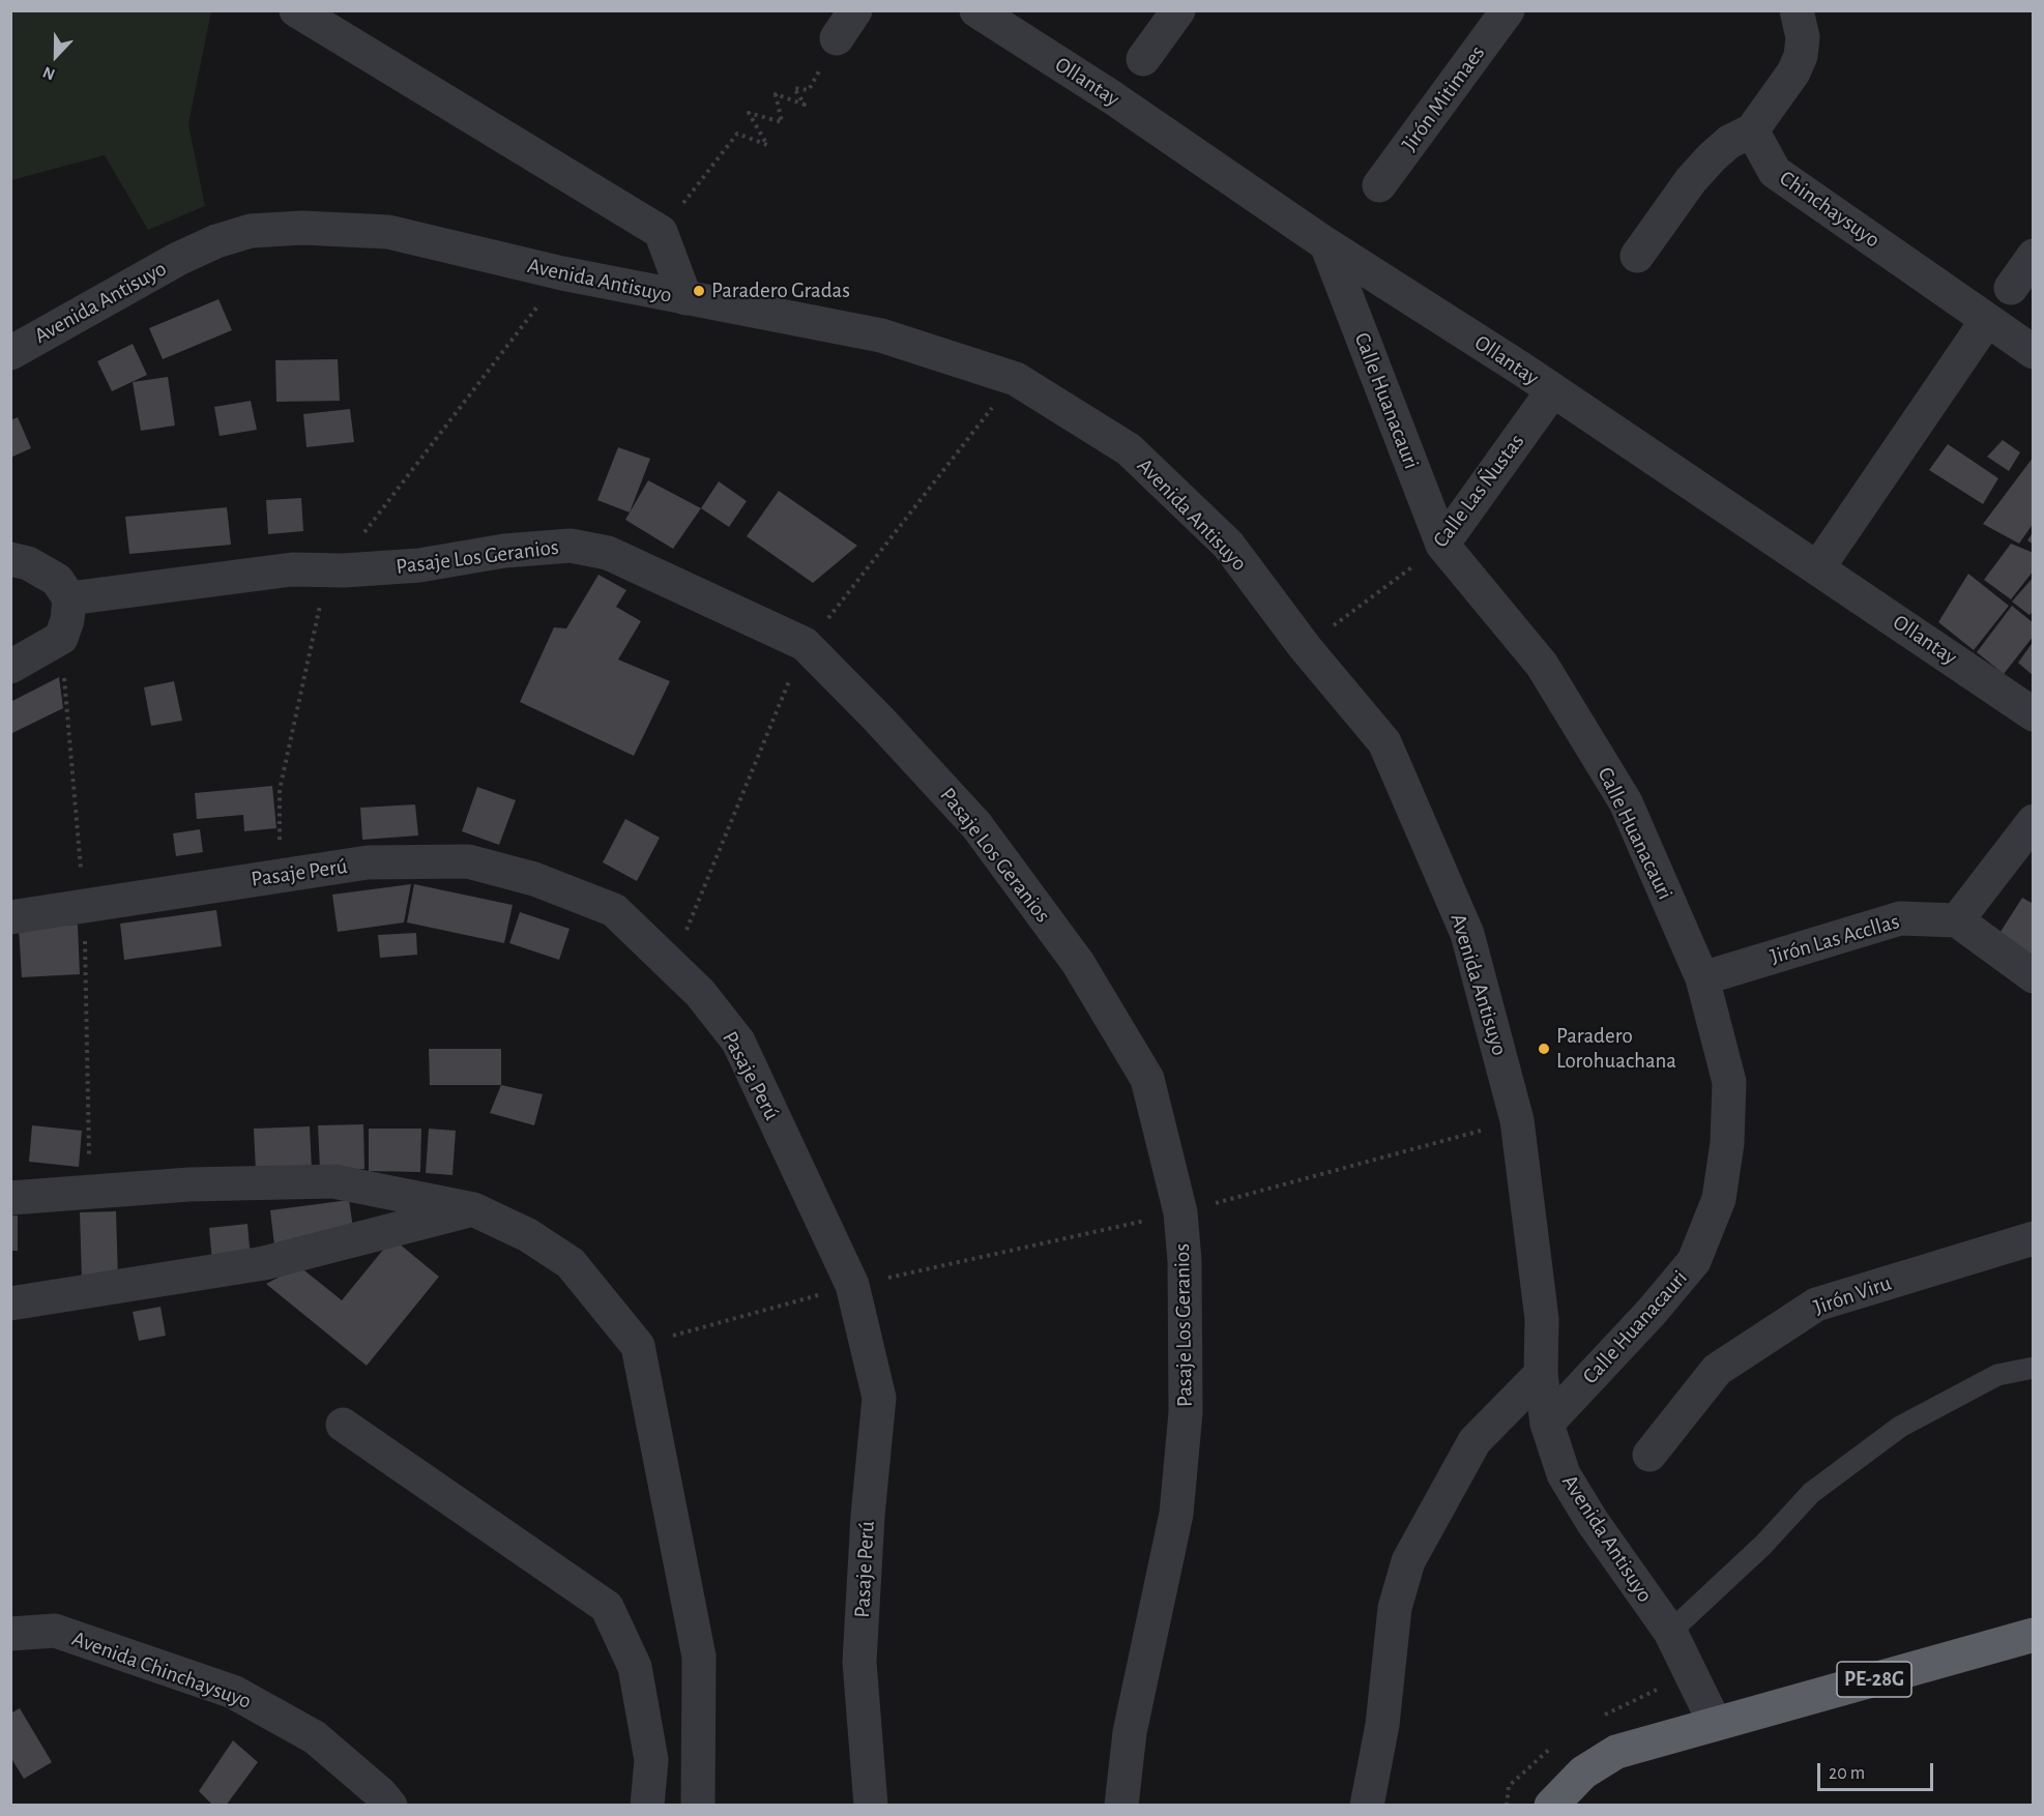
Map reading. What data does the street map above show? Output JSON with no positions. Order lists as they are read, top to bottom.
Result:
{
  "streets": {
    "highway": ["PE-28G"],
    "street": [
      "Ollantay",
      "Jirón Mitimaes",
      "Chinchaysuyo",
      "Avenida Antisuyo",
      "Calle Huanacauri",
      "Calle Las Ñustas",
      "Pasaje Los Geranios",
      "Pasaje Perú",
      "Jirón Las Accllas",
      "Jirón Viru",
      "Avenida Chinchaysuyo"
    ]
  },
  "crossings": [
    ["Ollantay", "Calle Huanacauri"],
    ["Ollantay", "Calle Las Ñustas"],
    ["Avenida Antisuyo", "Calle Huanacauri"],
    ["Avenida Antisuyo", "Calle Las Ñustas"],
    ["Avenida Antisuyo", "PE-28G"],
    ["Calle Huanacauri", "Calle Las Ñustas"],
    ["Calle Huanacauri", "Jirón Las Accllas"]
  ],
  "places": ["Paradero Gradas", "Paradero Lorohuachana"],
  "scale_bar": "20 m",
  "north": "bottom"
}
